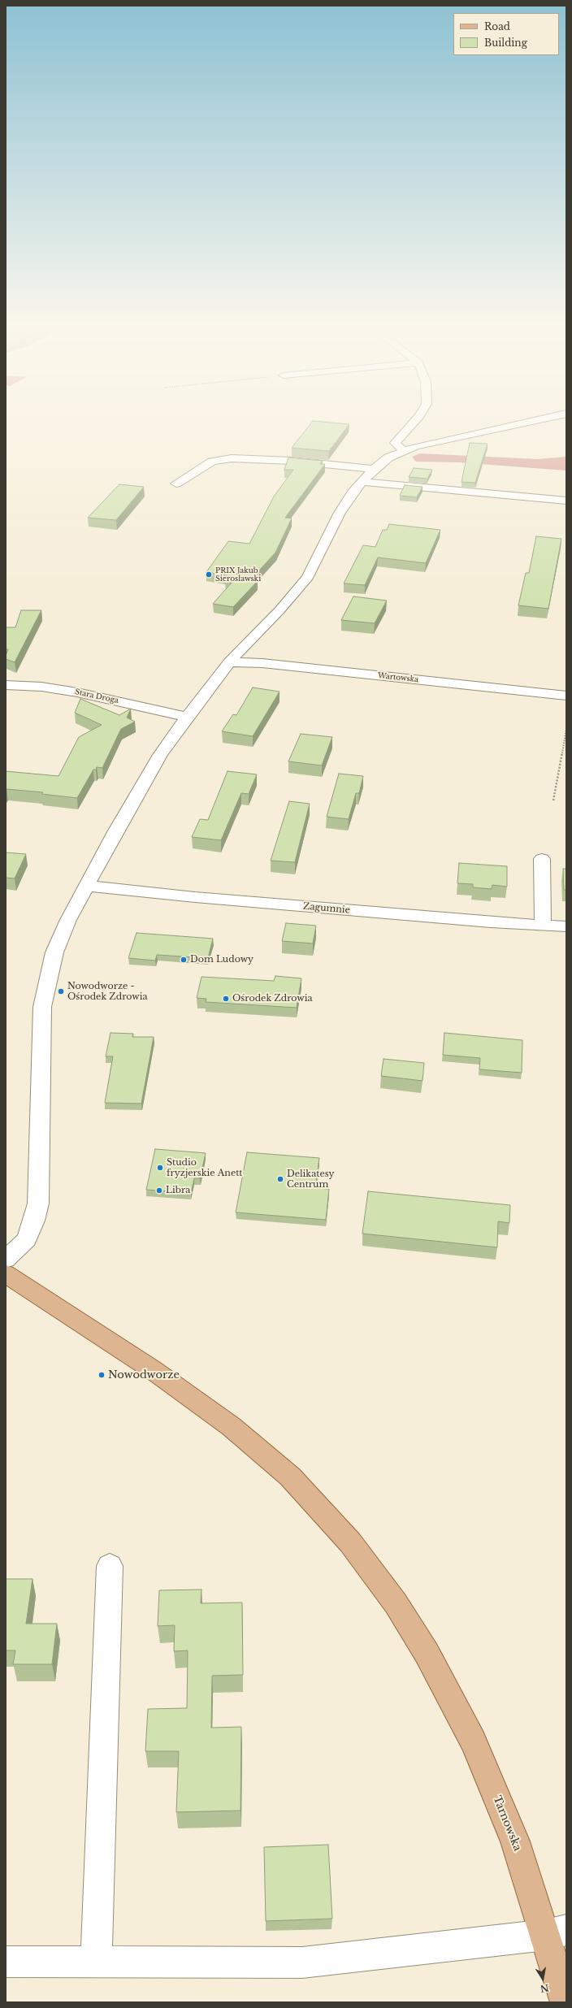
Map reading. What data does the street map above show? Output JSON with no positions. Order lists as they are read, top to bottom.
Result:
{
  "streets": {
    "main road": ["Tarnowska"],
    "street": ["Wartowska", "Stara Droga", "Zagumnie"]
  },
  "places": [
    "PRIX Jakub Sierosławski",
    "Dom Ludowy",
    "Nowodworze - Ośrodek Zdrowia",
    "Ośrodek Zdrowia",
    "Studio fryzjerskie Anett",
    "Delikatesy Centrum",
    "Libra",
    "Nowodworze"
  ],
  "legend": ["Road", "Building"],
  "north": "bottom"
}
